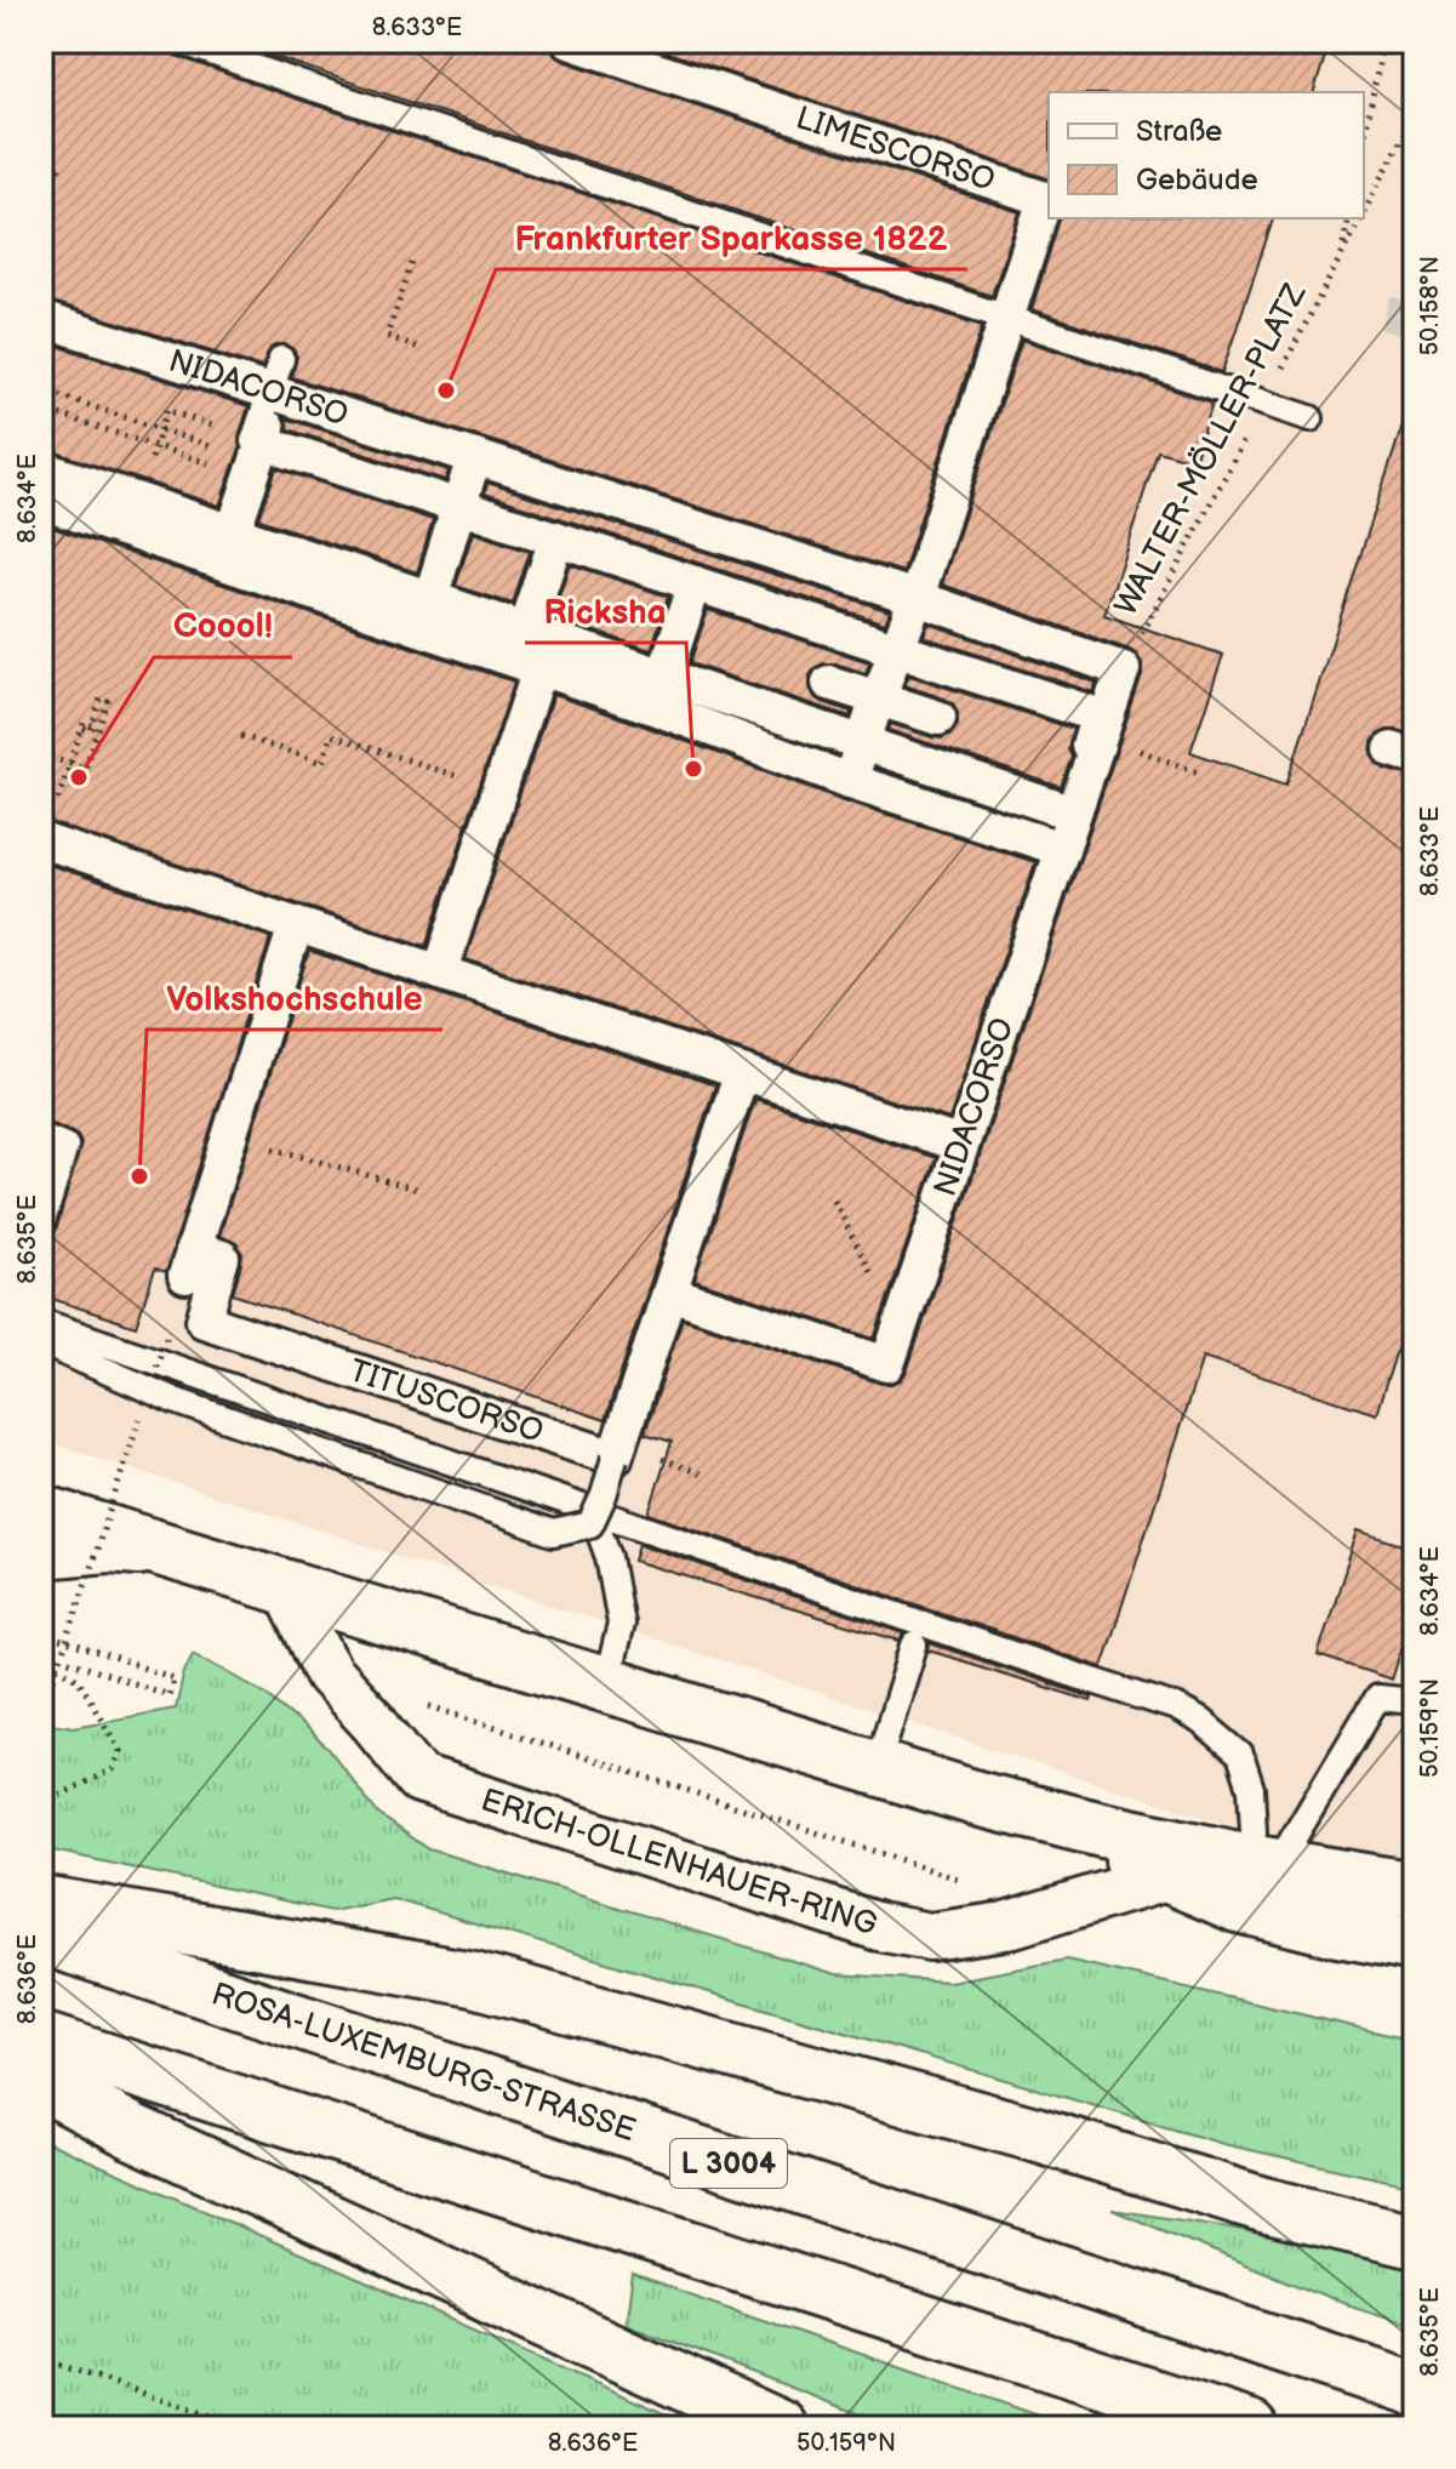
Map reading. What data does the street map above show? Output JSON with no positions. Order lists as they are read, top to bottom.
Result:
{
  "streets": {
    "main road": ["ROSA-LUXEMBURG-STRASSE", "L 3004"],
    "street": [
      "LIMESCORSO",
      "NIDACORSO",
      "TITUSCORSO",
      "ERICH-OLLENHAUER-RING"
    ],
    "path": ["WALTER-MÖLLER-PLATZ"]
  },
  "crossings": [
    ["LIMESCORSO", "NIDACORSO"],
    ["NIDACORSO", "WALTER-MÖLLER-PLATZ"]
  ],
  "places": [
    "Frankfurter Sparkasse 1822",
    "Ricksha",
    "Coool!",
    "Volkshochschule"
  ],
  "legend": ["Straße", "Gebäude"],
  "coordinates": [
    "8.633°E",
    "50.158°N",
    "8.634°E",
    "8.635°E",
    "50.159°N",
    "8.636°E"
  ]
}
